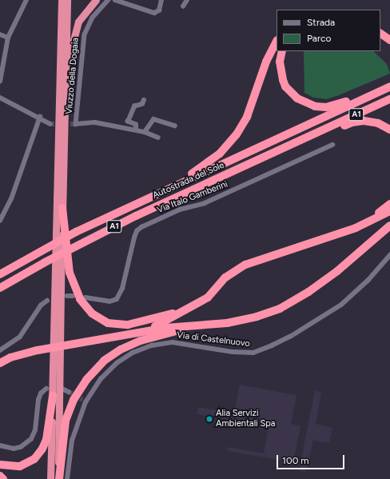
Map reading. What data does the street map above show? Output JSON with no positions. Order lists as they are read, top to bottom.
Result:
{
  "streets": {
    "highway": ["A1", "Autostrada del Sole"],
    "street": ["Viuzzo della Dogaia", "Via Italo Gamberini", "Via di Castelnuovo"]
  },
  "places": ["Alia Servizi Ambientali Spa"],
  "legend": ["Strada", "Parco"],
  "scale_bar": "100 m"
}
